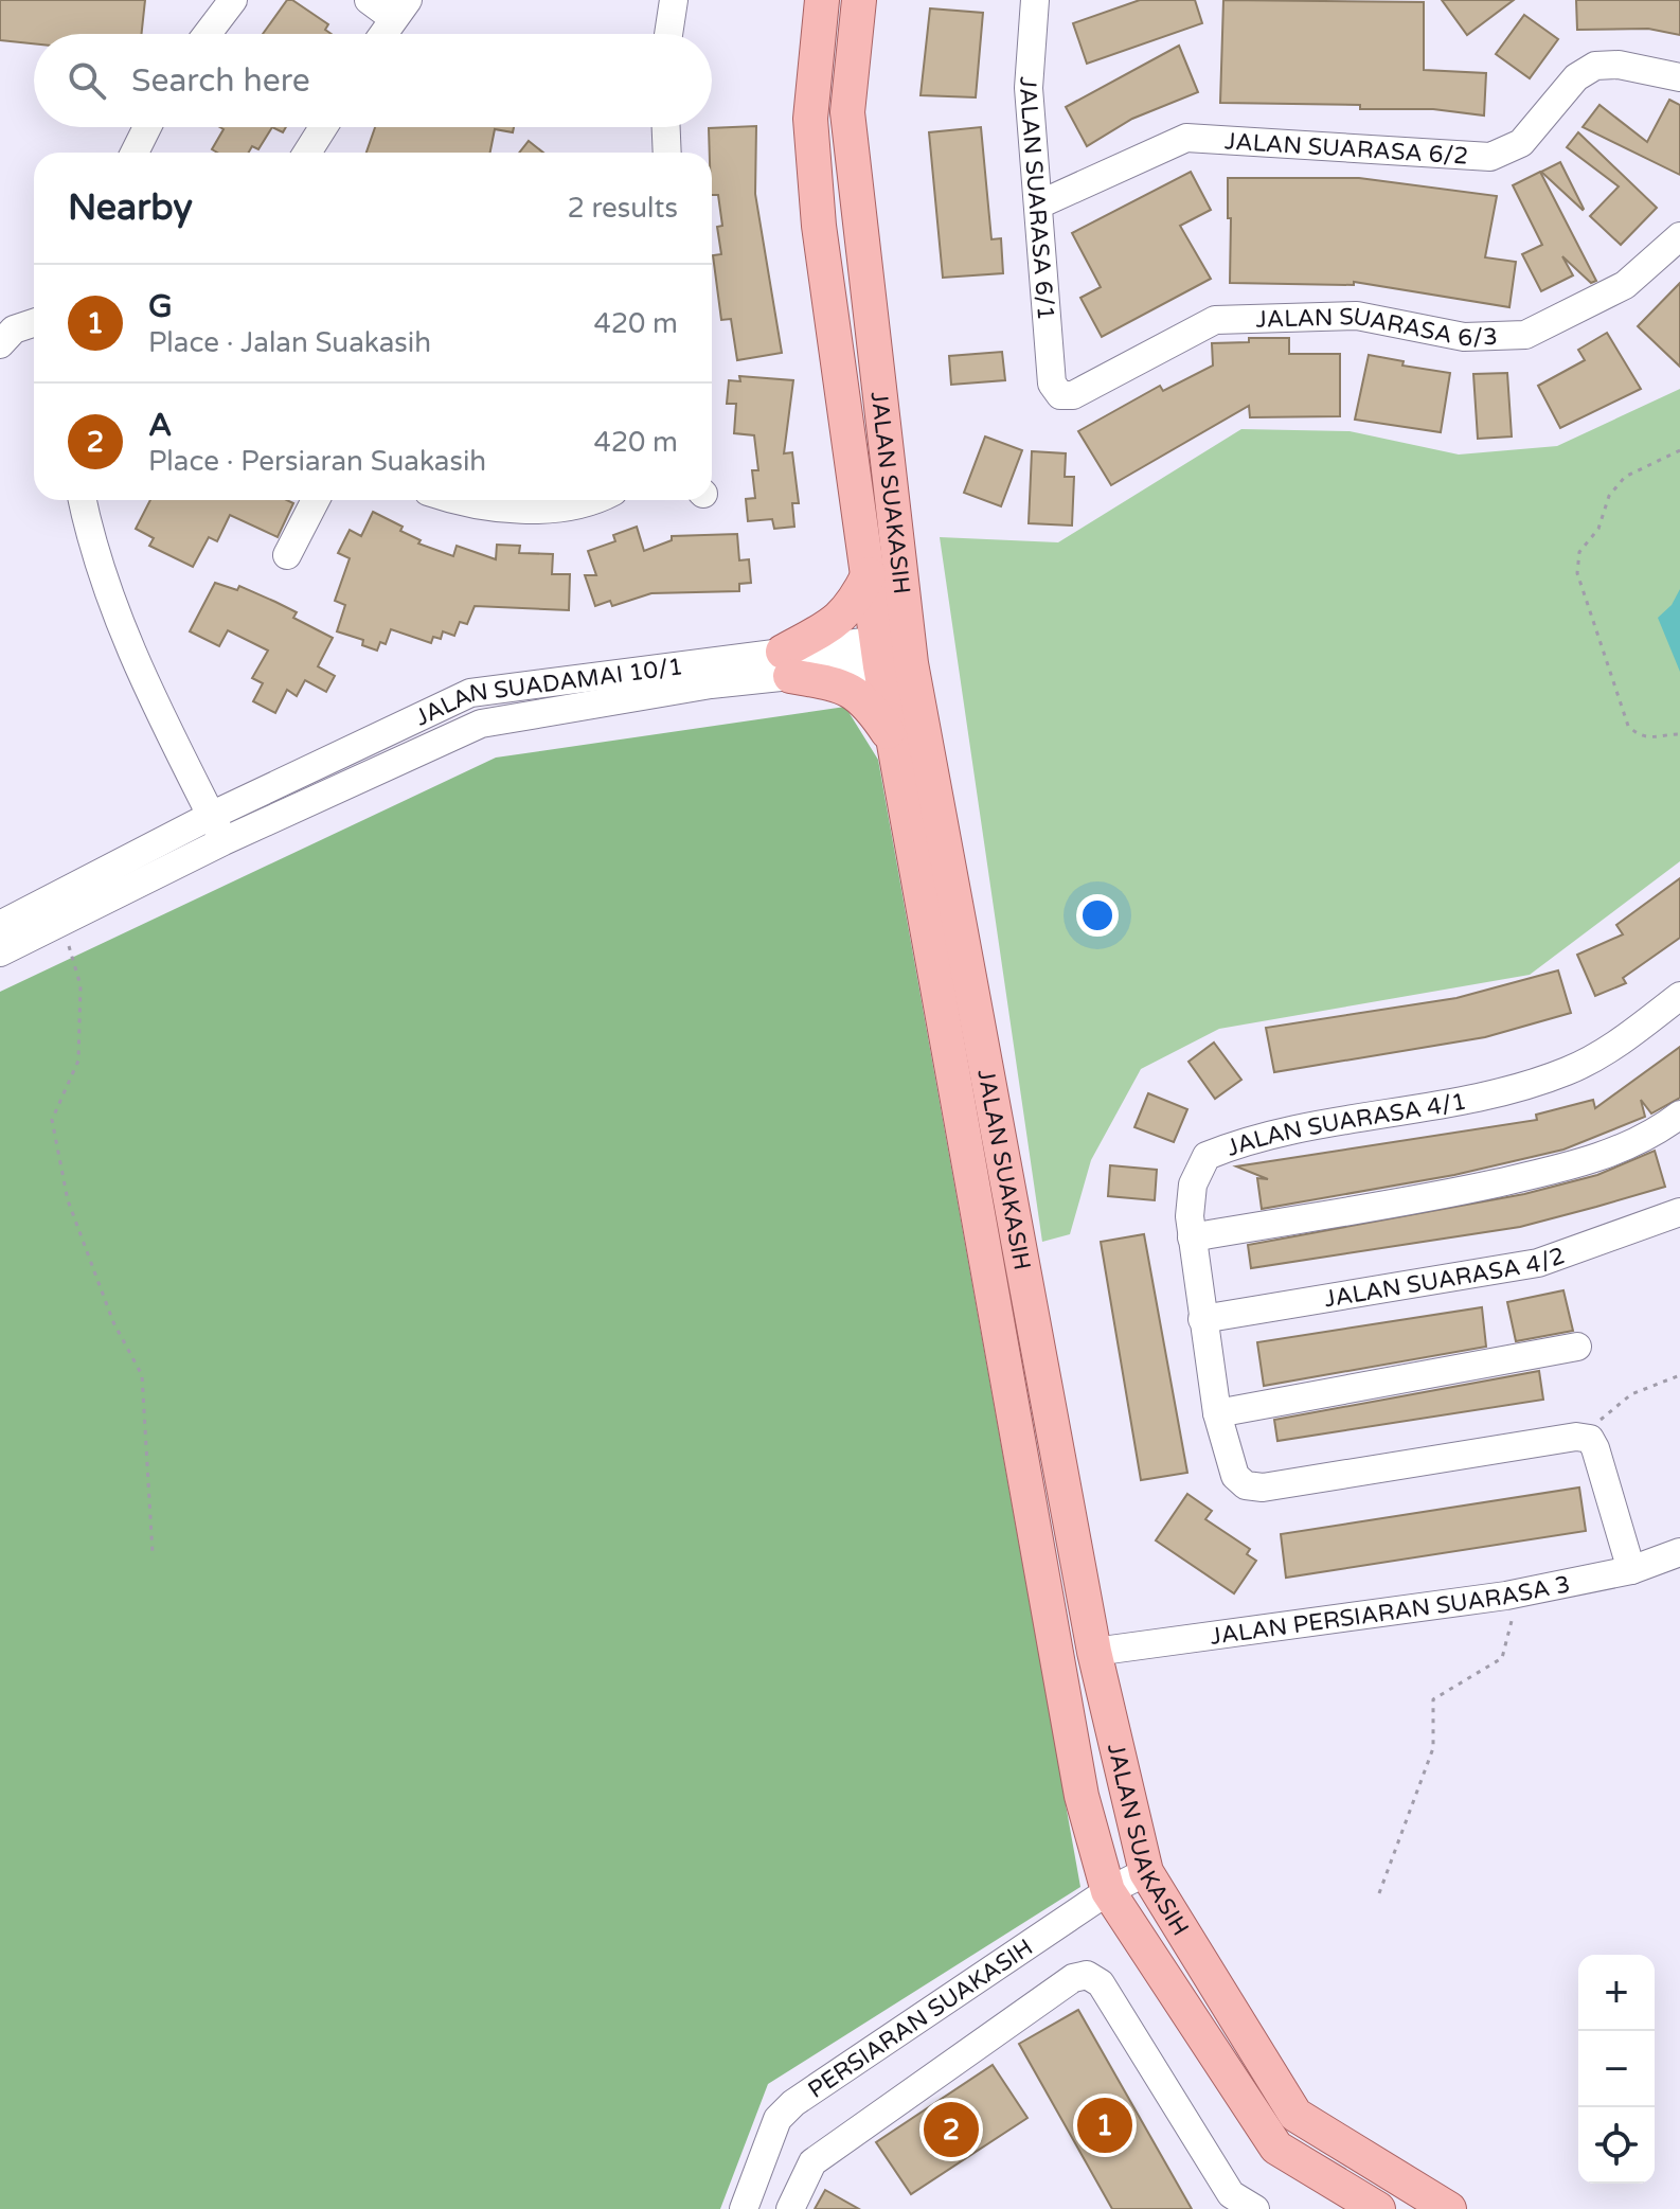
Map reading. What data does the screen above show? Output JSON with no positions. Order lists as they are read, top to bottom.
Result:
{
  "streets": {
    "main road": ["JALAN SUAKASIH"],
    "street": [
      "JALAN SUARASA 6/2",
      "JALAN SUARASA 6/1",
      "JALAN SUARASA 6/3",
      "JALAN SUADAMAI 10/1",
      "JALAN SUARASA 4/1",
      "JALAN SUARASA 4/2",
      "JALAN PERSIARAN SUARASA 3",
      "PERSIARAN SUAKASIH"
    ]
  },
  "crossings": [
    ["JALAN SUARASA 6/2", "JALAN SUARASA 6/1"],
    ["JALAN SUARASA 6/1", "JALAN SUARASA 6/3"],
    ["JALAN SUAKASIH", "JALAN SUADAMAI 10/1"],
    ["JALAN SUAKASIH", "JALAN PERSIARAN SUARASA 3"],
    ["JALAN SUAKASIH", "PERSIARAN SUAKASIH"],
    ["JALAN SUARASA 4/1", "JALAN SUARASA 4/2"]
  ],
  "page": {
    "search": "Search here",
    "heading": ["Nearby", "2 results"],
    "list": [
      {
        "mark": "1",
        "name": "G",
        "note": "Place · Jalan Suakasih",
        "value": "420 m"
      },
      {
        "mark": "2",
        "name": "A",
        "note": "Place · Persiaran Suakasih",
        "value": "420 m"
      }
    ],
    "map_buttons": ["+", "−"],
    "pins": ["1", "2"]
  }
}
